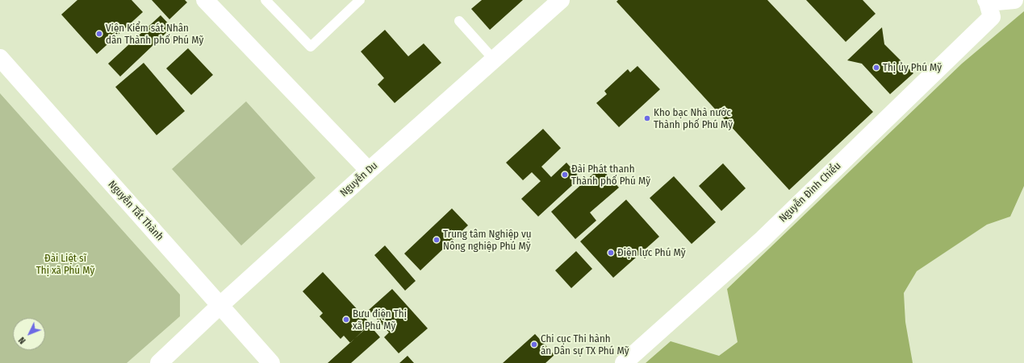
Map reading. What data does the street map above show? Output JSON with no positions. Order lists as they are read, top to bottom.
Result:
{
  "streets": {
    "street": ["Nguyễn Du", "Nguyễn Đình Chiểu", "Nguyễn Tất Thành"]
  },
  "crossings": [
    ["Nguyễn Du", "Nguyễn Tất Thành"]
  ],
  "parks": ["Đài Liệt sĩ Thị xã Phú Mỹ"],
  "places": [
    "Viện Kiểm sát Nhân dân Thành phố Phú Mỹ",
    "Thị ủy Phú Mỹ",
    "Kho bạc Nhà nước Thành phố Phú Mỹ",
    "Đài Phát thanh Thành phố Phú Mỹ",
    "Trung tâm Nghiệp vụ Nông nghiệp Phú Mỹ",
    "Điện lực Phú Mỹ",
    "Bưu điện Thị xã Phú Mỹ",
    "Chi cục Thi hành án Dân sự TX Phú Mỹ"
  ],
  "north": "bottom left"
}
